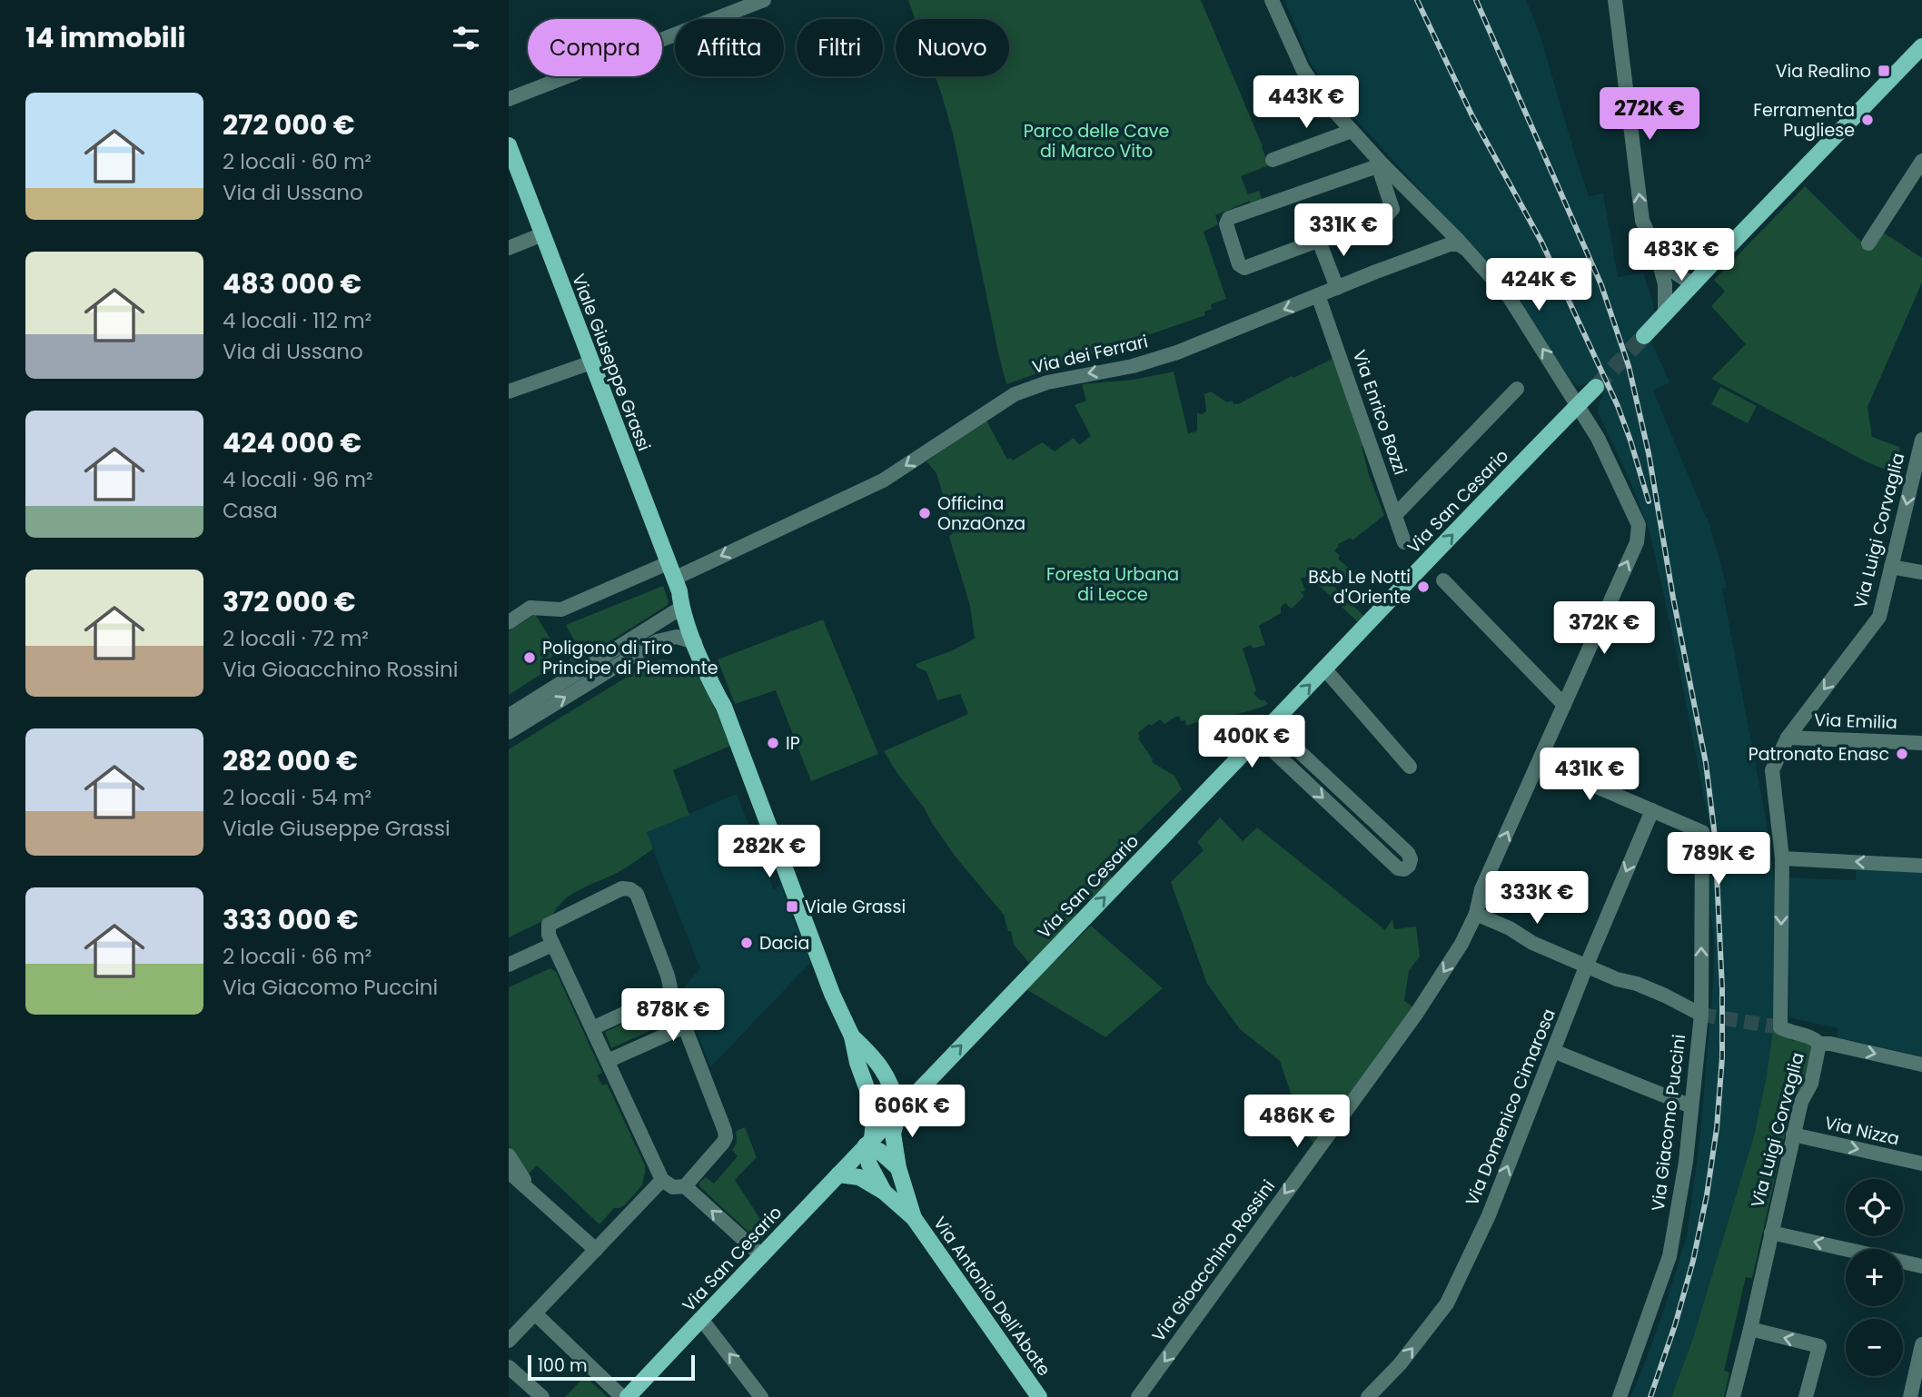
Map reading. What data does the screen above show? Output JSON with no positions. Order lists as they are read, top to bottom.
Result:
{
  "streets": {
    "main road": ["Viale Giuseppe Grassi", "Via San Cesario", "Via Antonio Dell'Abate"],
    "street": [
      "Via dei Ferrari",
      "Via Enrico Bozzi",
      "Via Luigi Corvaglia",
      "Via Emilia",
      "Via Domenico Cimarosa",
      "Via Giacomo Puccini",
      "Via Nizza",
      "Via Gioacchino Rossini"
    ]
  },
  "crossings": [
    ["Via dei Ferrari", "Viale Giuseppe Grassi"],
    ["Via dei Ferrari", "Via Enrico Bozzi"],
    ["Via dei Ferrari", "Via Gioacchino Rossini"],
    ["Viale Giuseppe Grassi", "Via San Cesario"],
    ["Viale Giuseppe Grassi", "Via Antonio Dell'Abate"],
    ["Via San Cesario", "Via Gioacchino Rossini"],
    ["Via San Cesario", "Via Antonio Dell'Abate"],
    ["Via Luigi Corvaglia", "Via Emilia"],
    ["Via Luigi Corvaglia", "Via Nizza"],
    ["Via Domenico Cimarosa", "Via Giacomo Puccini"],
    ["Via Giacomo Puccini", "Via Gioacchino Rossini"]
  ],
  "one_way": ["Via dei Ferrari", "Via San Cesario", "Via Luigi Corvaglia"],
  "parks": ["Parco delle Cave di Marco Vito", "Foresta Urbana di Lecce"],
  "places": {
    "transit": ["Via Realino", "Viale Grassi"],
    "other": [
      "Ferramenta Pugliese",
      "Officina OnzaOnza",
      "B&b Le Notti d'Oriente",
      "Poligono di Tiro Principe di Piemonte",
      "IP",
      "Patronato Enasc",
      "Dacia"
    ]
  },
  "scale_bar": "100 m",
  "page": {
    "heading": "14 immobili",
    "chip": [
      "Compra",
      "Affitta",
      "Filtri",
      "Nuovo"
    ],
    "price": [
      "443K €",
      "272K €",
      "331K €",
      "483K €",
      "424K €",
      "372K €",
      "400K €",
      "431K €",
      "282K €",
      "789K €",
      "333K €",
      "878K €",
      "606K €",
      "486K €"
    ],
    "list": [
      {
        "name": "272 000 €",
        "note": "2 locali · 60 m² · Via di Ussano"
      },
      {
        "name": "483 000 €",
        "note": "4 locali · 112 m² · Via di Ussano"
      },
      {
        "name": "424 000 €",
        "note": "4 locali · 96 m² · Casa"
      },
      {
        "name": "372 000 €",
        "note": "2 locali · 72 m² · Via Gioacchino Rossini"
      },
      {
        "name": "282 000 €",
        "note": "2 locali · 54 m² · Viale Giuseppe Grassi"
      },
      {
        "name": "333 000 €",
        "note": "2 locali · 66 m² · Via Giacomo Puccini"
      }
    ],
    "map_buttons": ["+", "−"],
    "scale": "100 m"
  }
}
